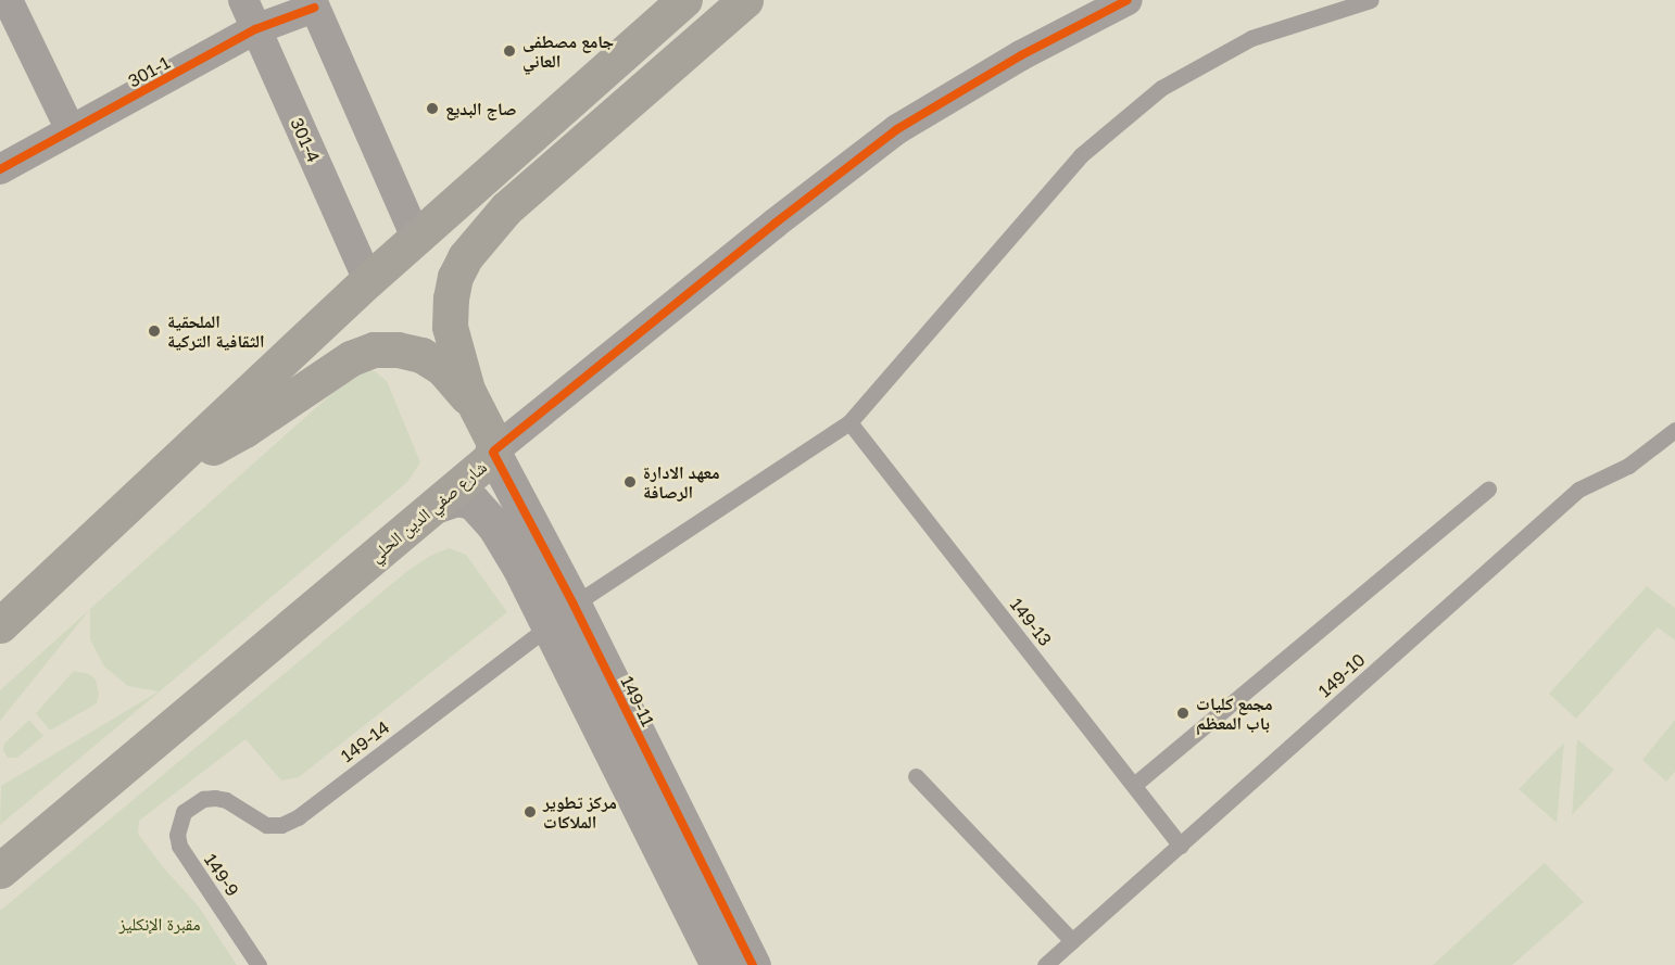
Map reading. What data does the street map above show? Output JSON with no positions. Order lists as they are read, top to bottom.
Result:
{
  "streets": {
    "main road": ["شارع صفي الدين الحلي"],
    "street": ["301-1", "301-4", "149-11"],
    "lane": [
      "149-13",
      "149-10",
      "149-14",
      "149-9"
    ]
  },
  "crossings": [
    ["301-1", "301-4"],
    ["شارع صفي الدين الحلي", "149-11"],
    ["149-13", "149-10"],
    ["149-13", "149-14"],
    ["149-11", "149-14"],
    ["149-14", "149-9"]
  ],
  "parks": ["مقبرة الإنكليز"],
  "places": [
    "جامع مصطفى العاني",
    "صاج البديع",
    "الملحقية الثقافية التركية",
    "معهد الادارة الرصافة",
    "مجمع كليات باب المعظم",
    "مركز تطوير الملاكات"
  ]
}
